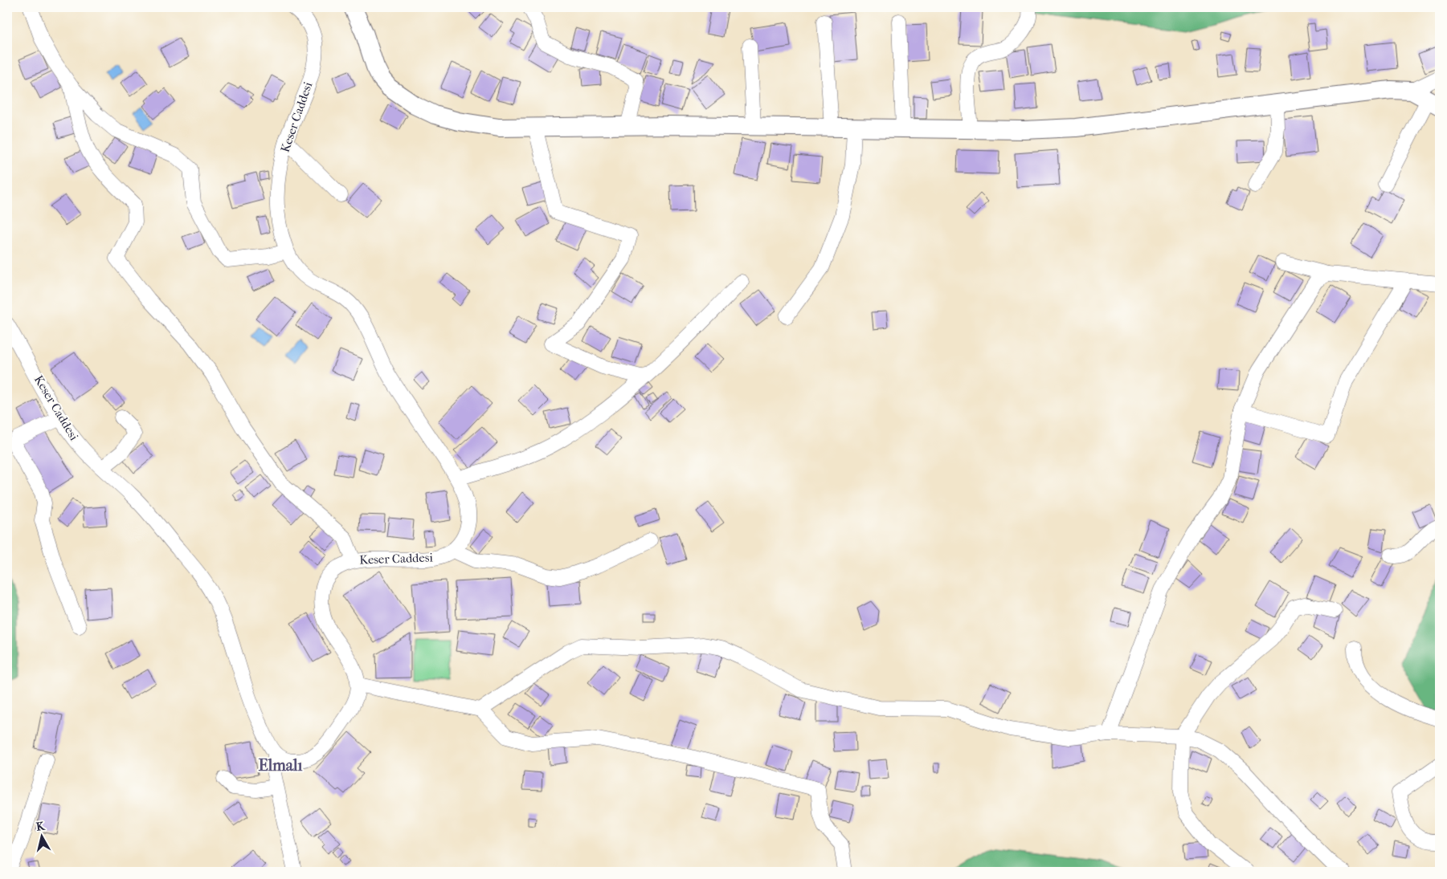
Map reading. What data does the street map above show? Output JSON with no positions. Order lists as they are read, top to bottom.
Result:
{
  "streets": {
    "street": ["Keser Caddesi"]
  },
  "districts": ["Elmalı"],
  "north": "top"
}
